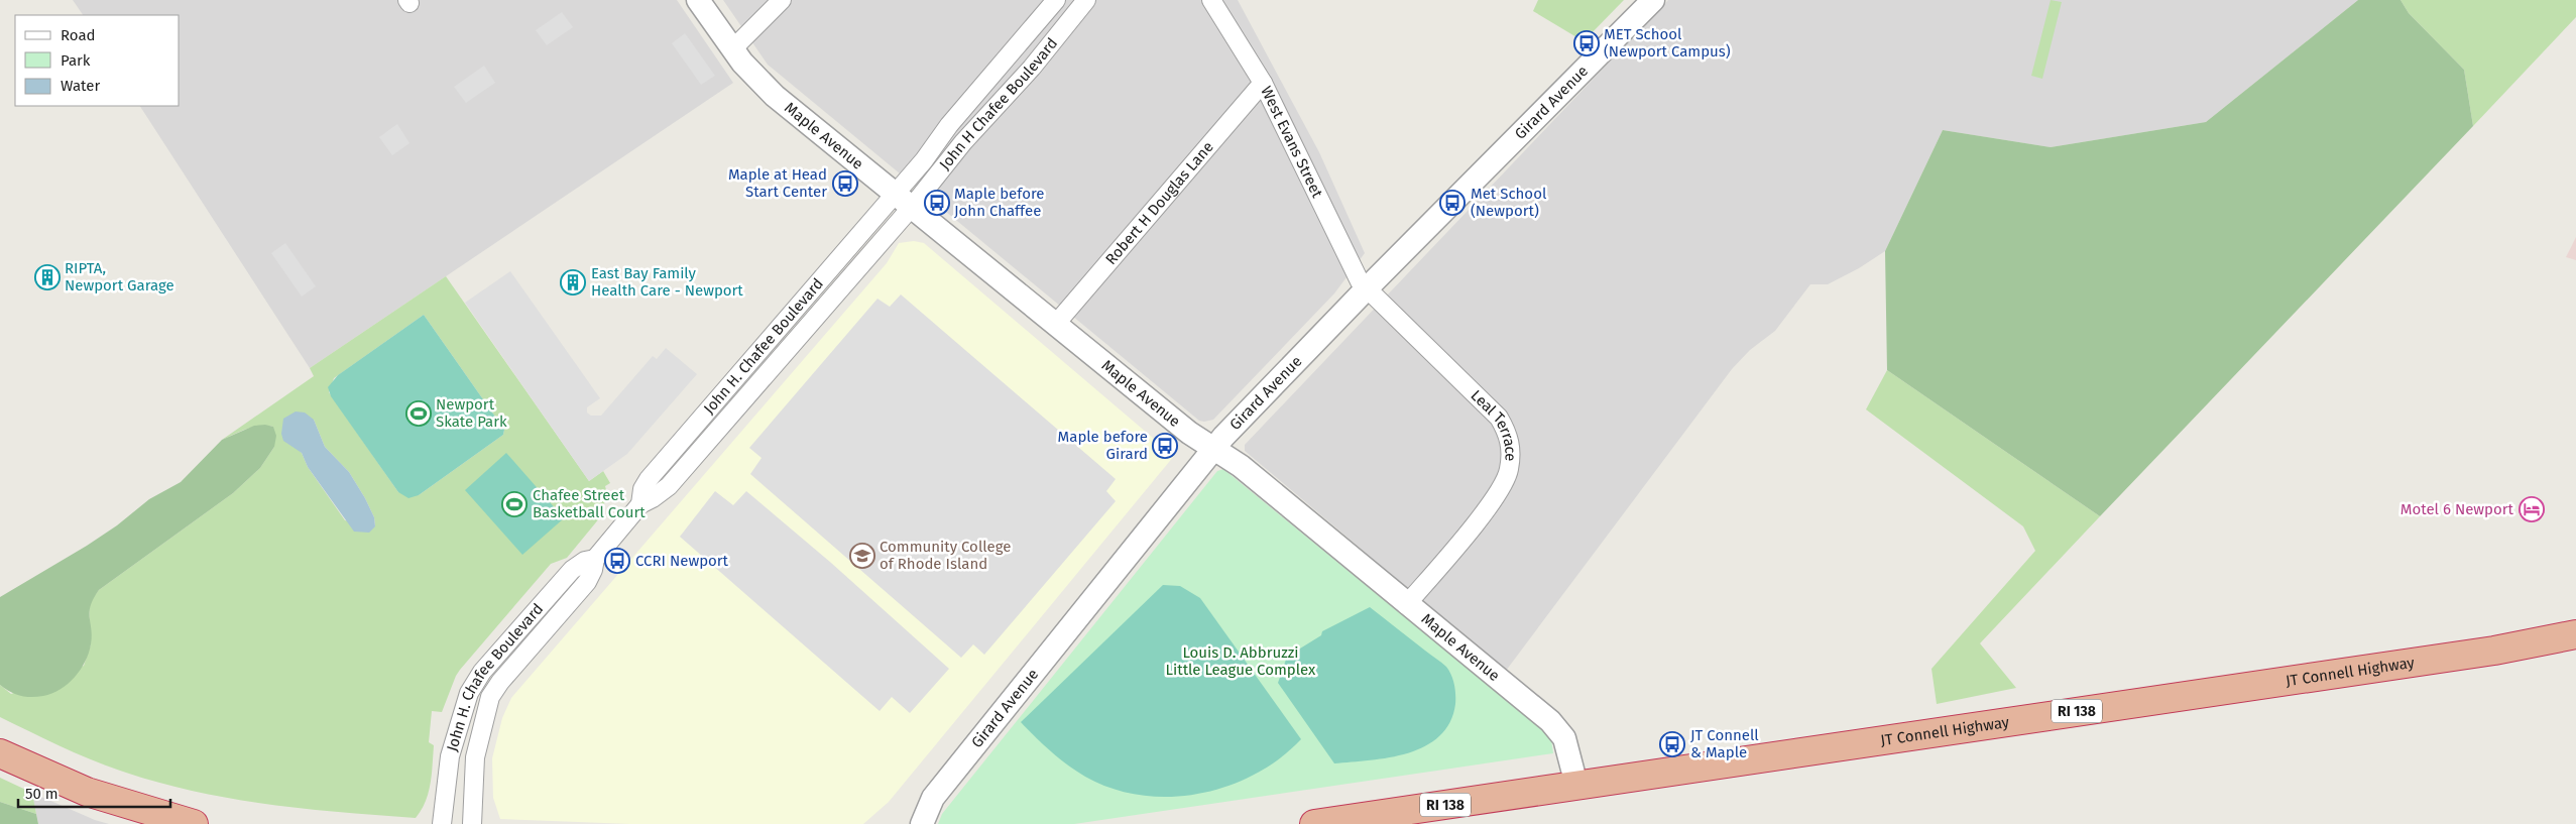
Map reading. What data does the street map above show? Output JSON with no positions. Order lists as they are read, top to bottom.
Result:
{
  "streets": {
    "highway": ["JT Connell Highway", "RI 138"],
    "street": [
      "John H Chafee Boulevard",
      "Girard Avenue",
      "Maple Avenue",
      "West Evans Street",
      "Robert H Douglas Lane",
      "John H. Chafee Boulevard",
      "Leal Terrace"
    ]
  },
  "crossings": [
    ["John H Chafee Boulevard", "Maple Avenue"],
    ["John H Chafee Boulevard", "John H. Chafee Boulevard"],
    ["Girard Avenue", "Maple Avenue"],
    ["Girard Avenue", "West Evans Street"],
    ["Girard Avenue", "Leal Terrace"],
    ["Maple Avenue", "Robert H Douglas Lane"],
    ["Maple Avenue", "John H. Chafee Boulevard"],
    ["Maple Avenue", "Leal Terrace"],
    ["Maple Avenue", "JT Connell Highway"],
    ["West Evans Street", "Robert H Douglas Lane"],
    ["West Evans Street", "Leal Terrace"]
  ],
  "parks": ["Louis D. Abbruzzi Little League Complex"],
  "places": {
    "bus stop": [
      "MET School (Newport Campus)",
      "Maple at Head Start Center",
      "Maple before John Chaffee",
      "Met School (Newport)",
      "Maple before Girard",
      "CCRI Newport",
      "JT Connell & Maple"
    ],
    "building": ["RIPTA, Newport Garage", "East Bay Family Health Care - Newport"],
    "sports": ["Newport Skate Park", "Chafee Street Basketball Court"],
    "hotel": ["Motel 6 Newport"],
    "school or university": ["Community College of Rhode Island"]
  },
  "legend": ["Road", "Park", "Water"],
  "scale_bar": "50 m"
}
